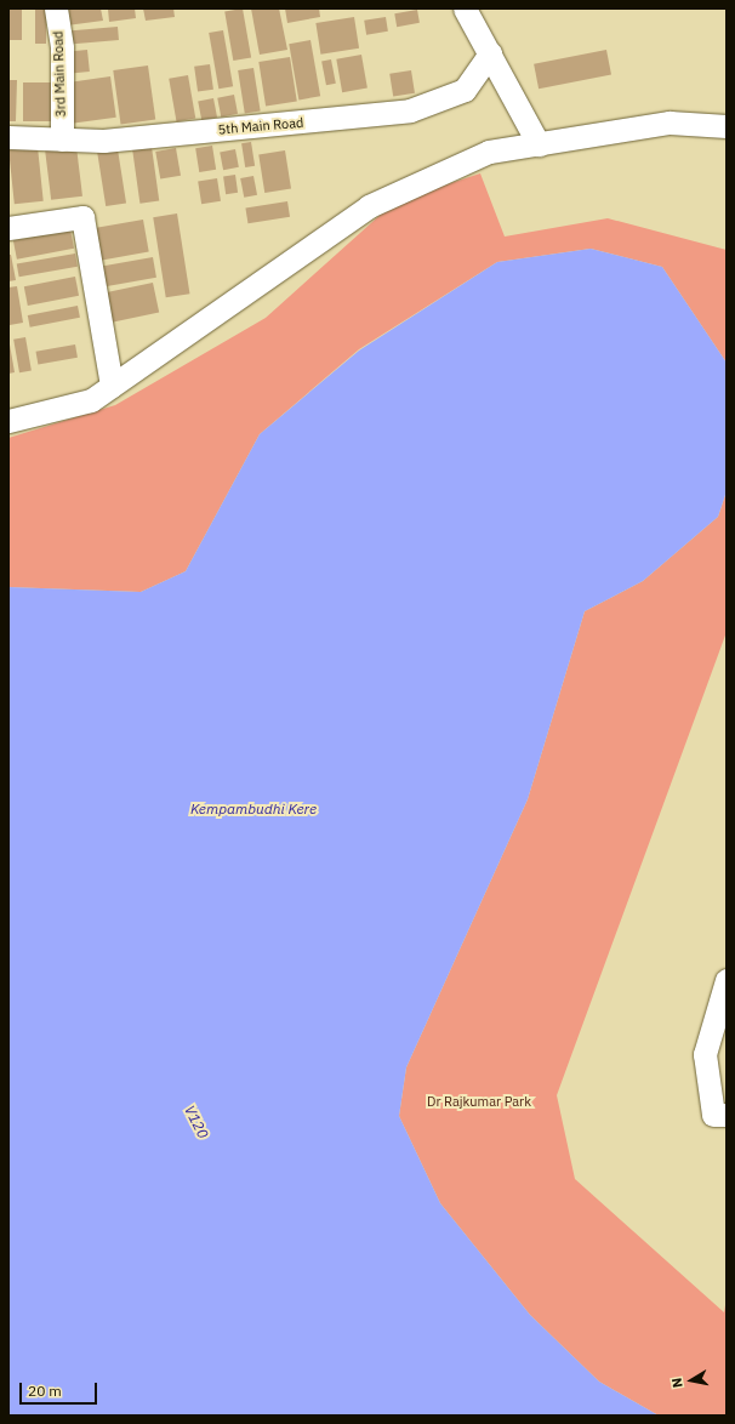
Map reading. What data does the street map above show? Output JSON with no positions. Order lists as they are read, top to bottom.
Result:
{
  "streets": {
    "street": ["3rd Main Road", "5th Main Road"]
  },
  "crossings": [
    ["3rd Main Road", "5th Main Road"]
  ],
  "water": ["Kempambudhi Kere", "V120"],
  "parks": ["Dr Rajkumar Park"],
  "scale_bar": "20 m",
  "north": "left"
}
